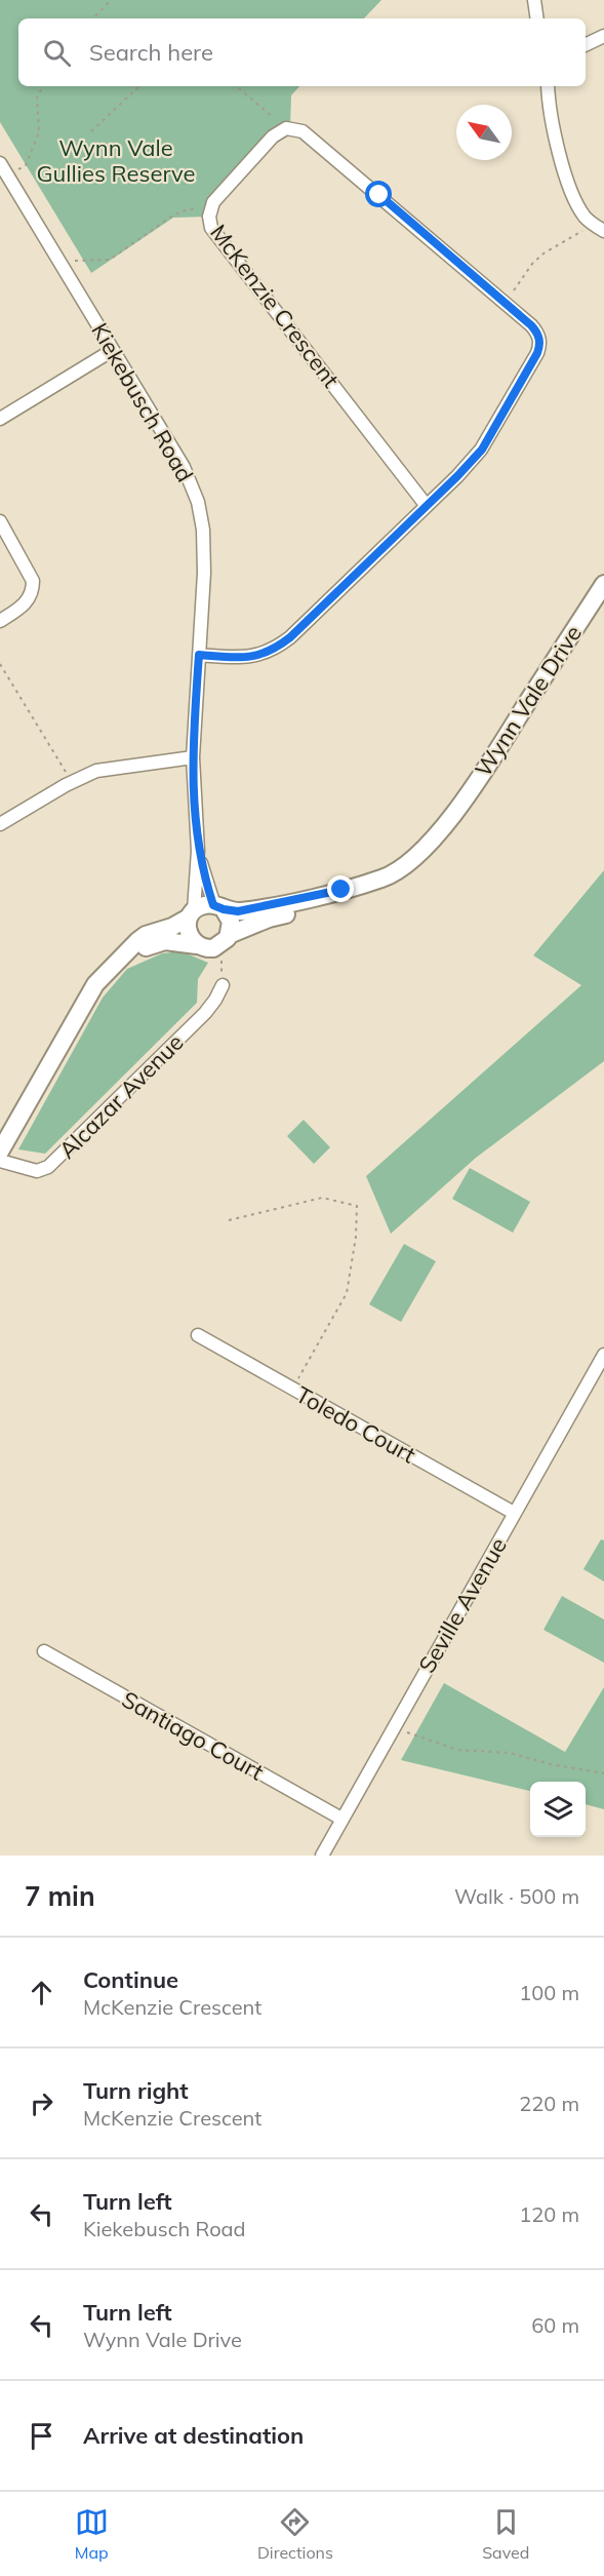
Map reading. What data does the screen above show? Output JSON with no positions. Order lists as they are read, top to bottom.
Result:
{
  "streets": {
    "main road": ["Wynn Vale Drive"],
    "street": [
      "McKenzie Crescent",
      "Kiekebusch Road",
      "Alcazar Avenue",
      "Toledo Court",
      "Seville Avenue",
      "Santiago Court"
    ]
  },
  "crossings": [
    ["Kiekebusch Road", "Wynn Vale Drive"],
    ["Toledo Court", "Seville Avenue"],
    ["Seville Avenue", "Santiago Court"]
  ],
  "parks": ["Wynn Vale Gullies Reserve"],
  "north": "top left",
  "page": {
    "search": "Search here",
    "heading": ["7 min", "Walk · 500 m"],
    "list": [
      ["Continue", "McKenzie Crescent", "100 m"],
      ["Turn right", "McKenzie Crescent", "220 m"],
      ["Turn left", "Kiekebusch Road", "120 m"],
      ["Turn left", "Wynn Vale Drive", "60 m"],
      "Arrive at destination"
    ],
    "nav": ["Map", "Directions", "Saved"]
  }
}
